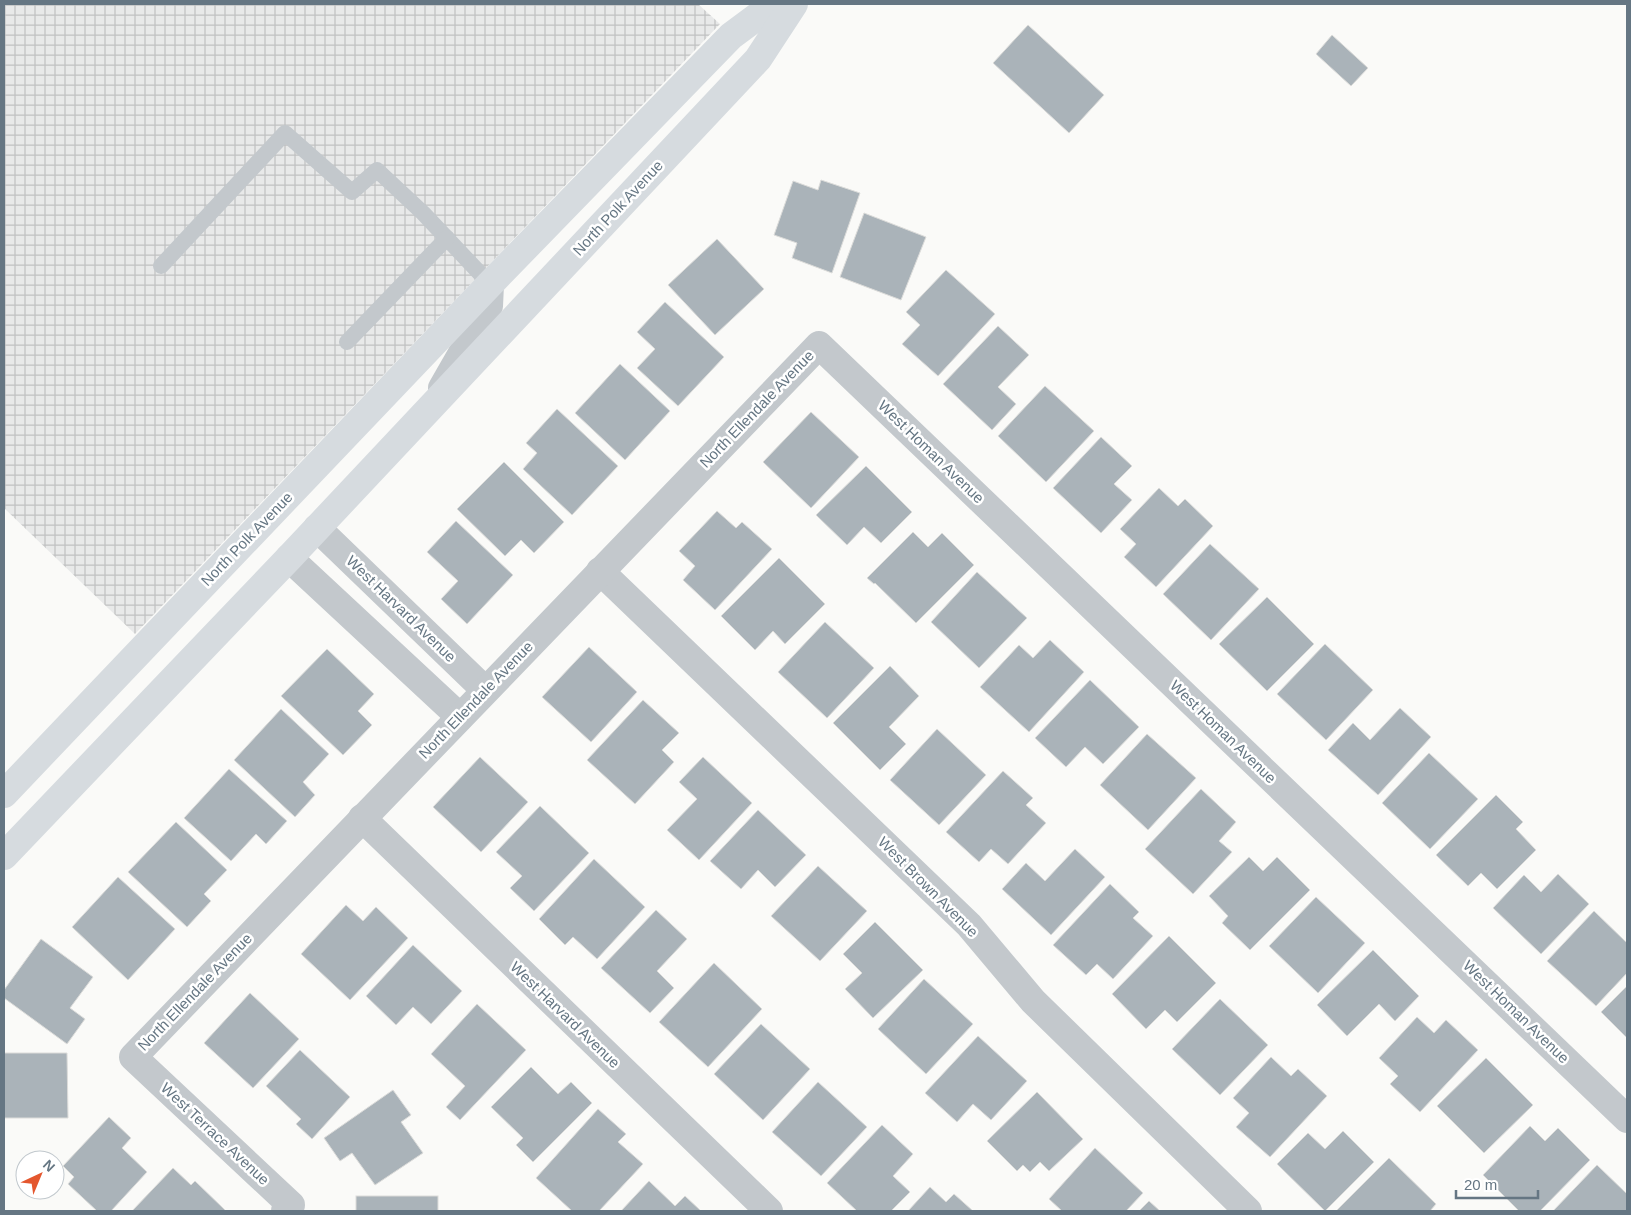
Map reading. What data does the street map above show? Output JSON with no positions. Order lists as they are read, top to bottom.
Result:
{
  "streets": {
    "main road": ["North Polk Avenue"],
    "street": [
      "North Ellendale Avenue",
      "West Homan Avenue",
      "West Harvard Avenue",
      "West Brown Avenue",
      "West Terrace Avenue"
    ]
  },
  "crossings": [
    ["North Polk Avenue", "West Harvard Avenue"],
    ["North Ellendale Avenue", "West Homan Avenue"],
    ["North Ellendale Avenue", "West Harvard Avenue"],
    ["North Ellendale Avenue", "West Brown Avenue"],
    ["North Ellendale Avenue", "West Terrace Avenue"]
  ],
  "scale_bar": "20 m",
  "north": "top right"
}
